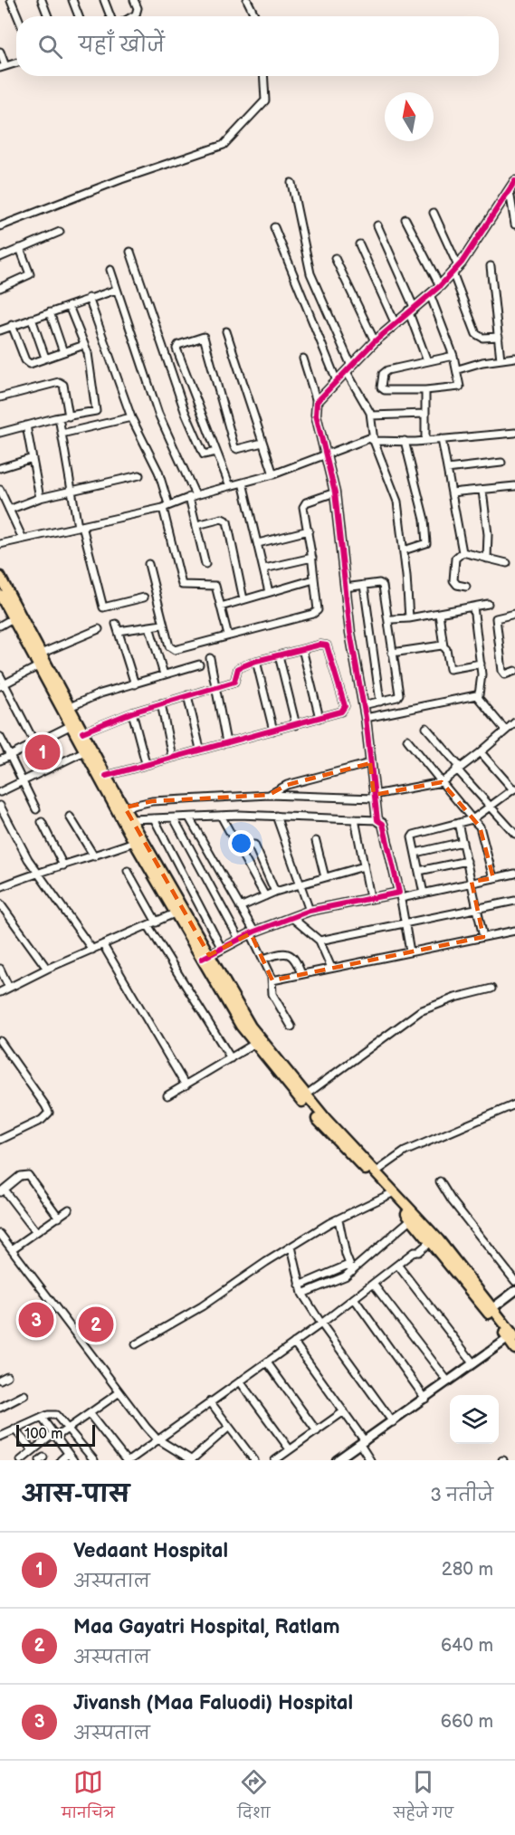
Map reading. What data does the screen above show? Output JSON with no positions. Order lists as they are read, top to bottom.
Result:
{
  "scale_bar": "100 m",
  "north": "top",
  "page": {
    "search": "यहाँ खोजें",
    "pins": ["1", "3", "2"],
    "scale": "100 m",
    "heading": ["आस-पास", "3 नतीजे"],
    "list": [
      {
        "mark": "1",
        "name": "Vedaant Hospital",
        "note": "अस्पताल",
        "value": "280 m"
      },
      {
        "mark": "2",
        "name": "Maa Gayatri Hospital, Ratlam",
        "note": "अस्पताल",
        "value": "640 m"
      },
      {
        "mark": "3",
        "name": "Jivansh (Maa Faluodi) Hospital",
        "note": "अस्पताल",
        "value": "660 m"
      }
    ],
    "nav": ["मानचित्र", "दिशा", "सहेजे गए"]
  }
}
